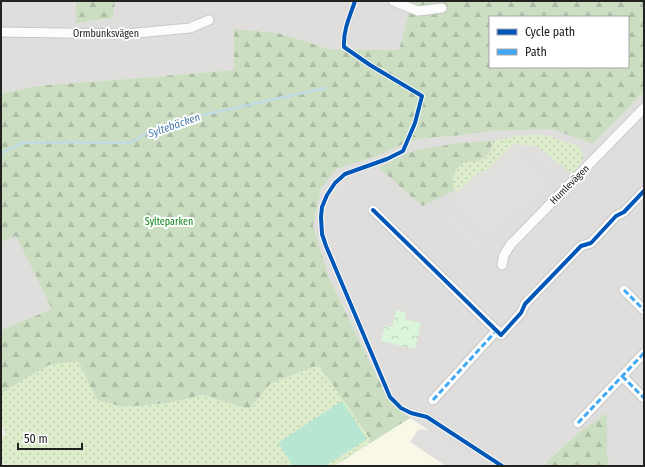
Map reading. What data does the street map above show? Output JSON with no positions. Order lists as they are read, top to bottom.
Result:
{
  "streets": {
    "street": ["Ormbunksvägen", "Humlevägen"]
  },
  "water": ["Syltebäcken"],
  "parks": ["Sylteparken"],
  "legend": ["Cycle path", "Path"],
  "scale_bar": "50 m"
}
